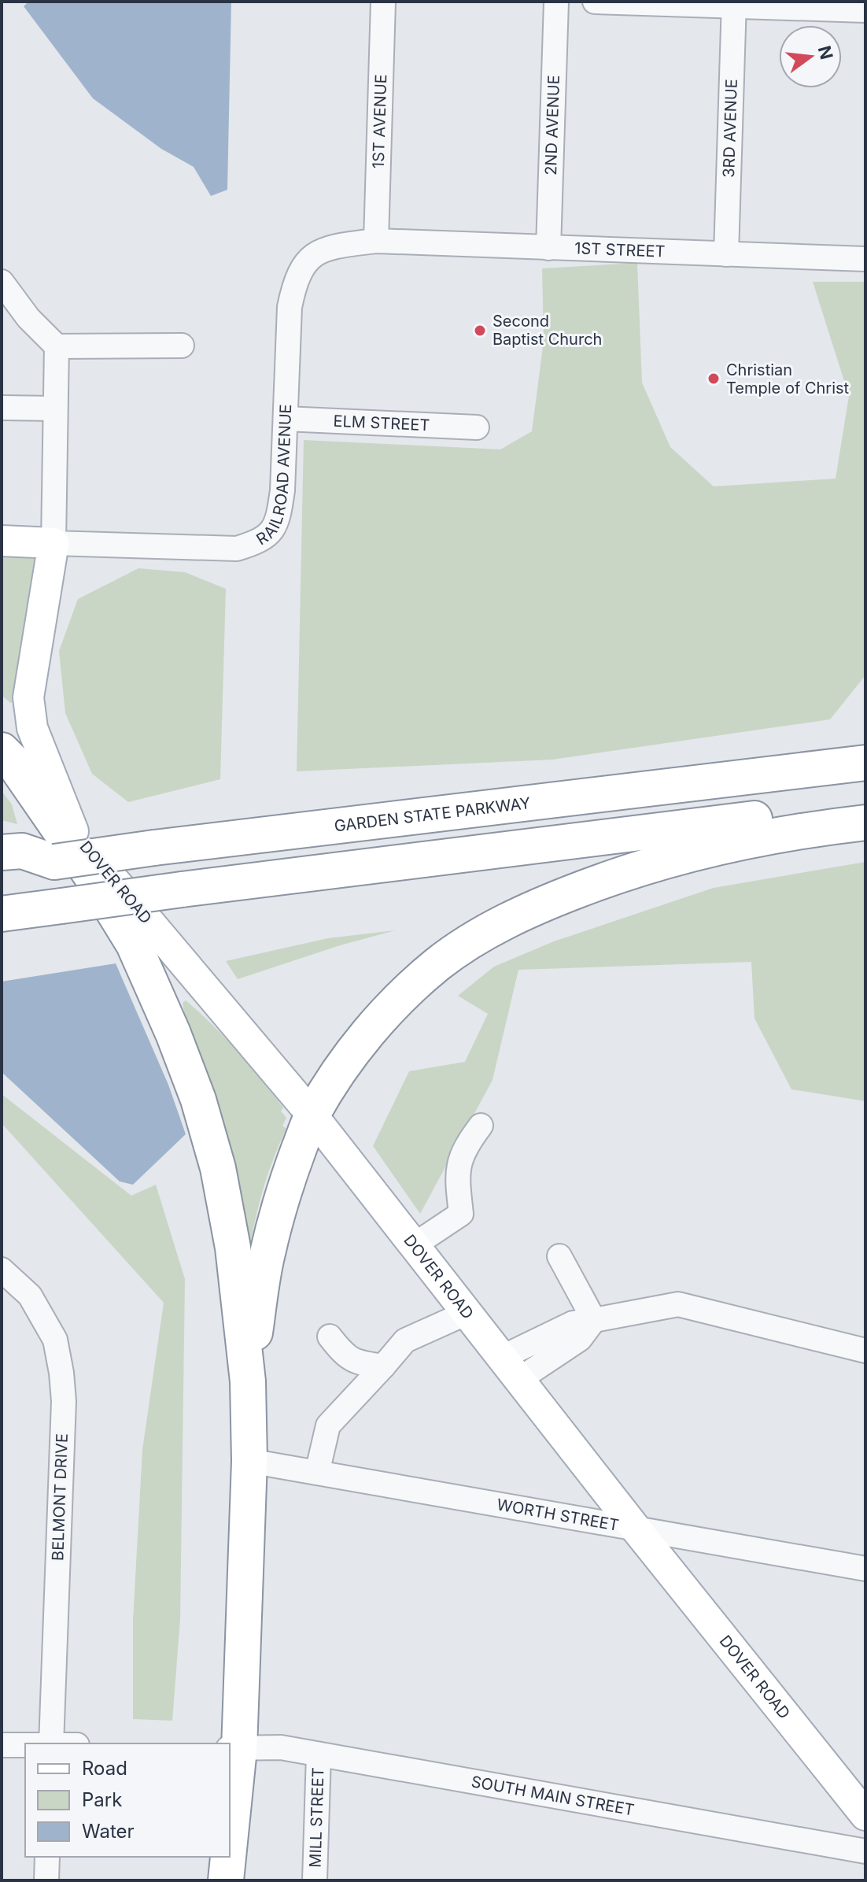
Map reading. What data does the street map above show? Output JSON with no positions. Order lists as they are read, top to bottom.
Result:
{
  "streets": {
    "highway": ["GARDEN STATE PARKWAY"],
    "main road": ["RAILROAD AVENUE", "DOVER ROAD"],
    "street": [
      "1ST AVENUE",
      "2ND AVENUE",
      "3RD AVENUE",
      "1ST STREET",
      "ELM STREET",
      "BELMONT DRIVE",
      "WORTH STREET",
      "SOUTH MAIN STREET",
      "MILL STREET"
    ]
  },
  "crossings": [
    ["1ST AVENUE", "1ST STREET"],
    ["1ST AVENUE", "RAILROAD AVENUE"],
    ["2ND AVENUE", "1ST STREET"],
    ["3RD AVENUE", "1ST STREET"],
    ["1ST STREET", "RAILROAD AVENUE"],
    ["ELM STREET", "RAILROAD AVENUE"],
    ["DOVER ROAD", "WORTH STREET"],
    ["SOUTH MAIN STREET", "MILL STREET"]
  ],
  "places": ["Second Baptist Church", "Christian Temple of Christ"],
  "legend": ["Road", "Park", "Water"],
  "north": "right"
}
